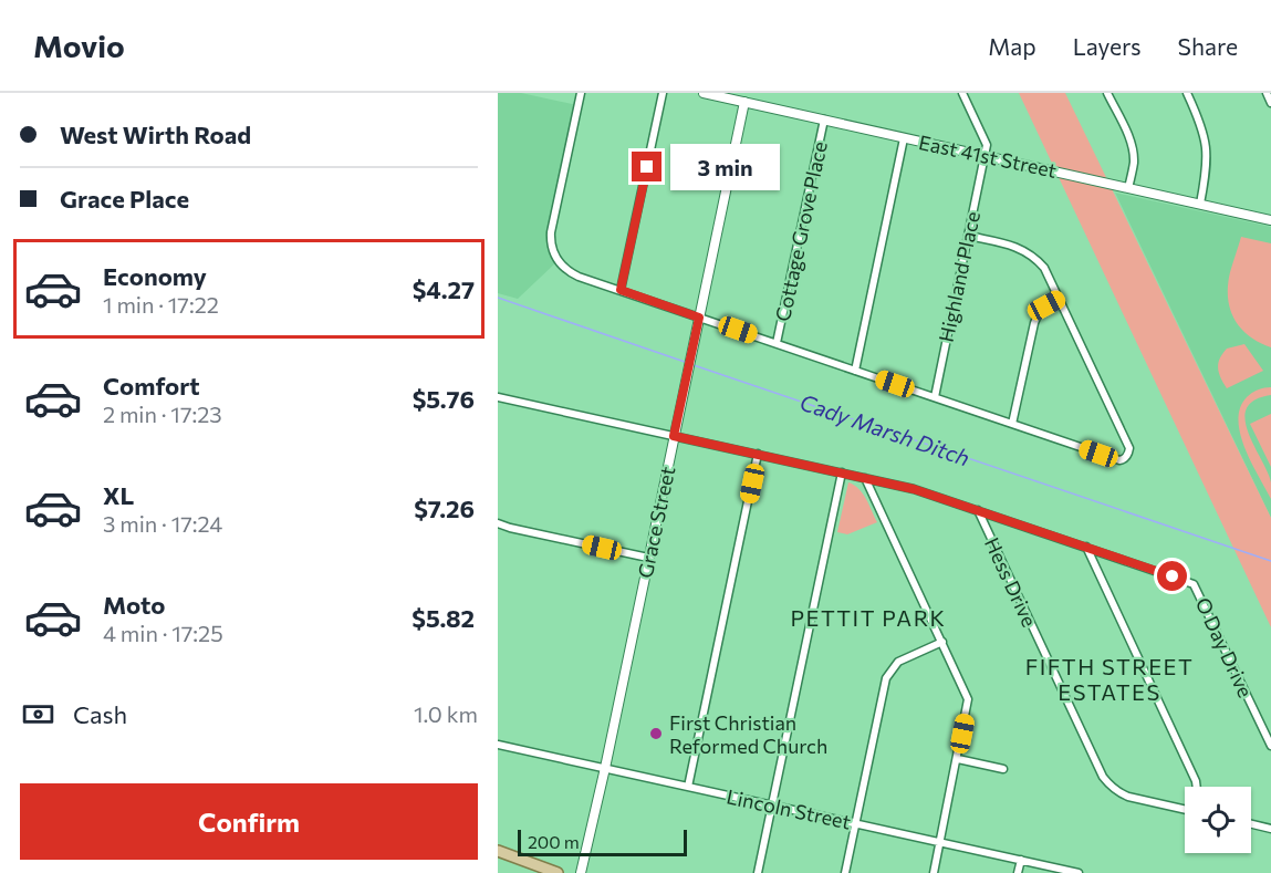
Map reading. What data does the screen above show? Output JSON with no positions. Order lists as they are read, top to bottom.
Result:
{
  "streets": {
    "street": [
      "East 41st Street",
      "Cottage Grove Place",
      "Highland Place",
      "Grace Street",
      "Hess Drive",
      "O Day Drive",
      "Lincoln Street"
    ]
  },
  "crossings": [
    ["East 41st Street", "Cottage Grove Place"],
    ["East 41st Street", "Highland Place"],
    ["East 41st Street", "Grace Street"],
    ["Grace Street", "Lincoln Street"]
  ],
  "districts": ["PETTIT PARK", "FIFTH STREET ESTATES"],
  "water": ["Cady Marsh Ditch"],
  "places": ["First Christian Reformed Church"],
  "scale_bar": "200 m",
  "page": {
    "header": "Movio",
    "nav": ["Map", "Layers", "Share"],
    "banner": ["West Wirth Road", "Grace Place"],
    "bubble": "3 min",
    "list": [
      {
        "name": "Economy",
        "note": "1 min · 17:22",
        "value": "$4.27"
      },
      {
        "name": "Comfort",
        "note": "2 min · 17:23",
        "value": "$5.76"
      },
      {
        "name": "XL",
        "note": "3 min · 17:24",
        "value": "$7.26"
      },
      {
        "name": "Moto",
        "note": "4 min · 17:25",
        "value": "$5.82"
      }
    ],
    "pay": ["Cash", "1.0 km"],
    "buttons": "Confirm",
    "scale": "200 m"
  }
}
